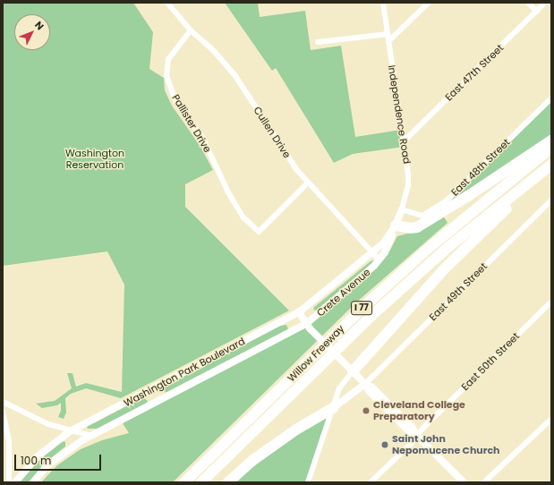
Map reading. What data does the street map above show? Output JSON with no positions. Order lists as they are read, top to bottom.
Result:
{
  "streets": {
    "highway": ["I 77", "Willow Freeway"],
    "street": [
      "East 47th Street",
      "Independence Road",
      "Pallister Drive",
      "Cullen Drive",
      "East 48th Street",
      "East 49th Street",
      "Crete Avenue",
      "East 50th Street",
      "Washington Park Boulevard"
    ]
  },
  "crossings": [
    ["East 47th Street", "Independence Road"],
    ["Independence Road", "Cullen Drive"],
    ["Independence Road", "East 48th Street"],
    ["Independence Road", "Crete Avenue"],
    ["Pallister Drive", "Cullen Drive"],
    ["Cullen Drive", "Crete Avenue"],
    ["Crete Avenue", "Washington Park Boulevard"]
  ],
  "parks": ["Washington Reservation"],
  "places": ["Cleveland College Preparatory", "Saint John Nepomucene Church"],
  "scale_bar": "100 m",
  "north": "top right"
}
